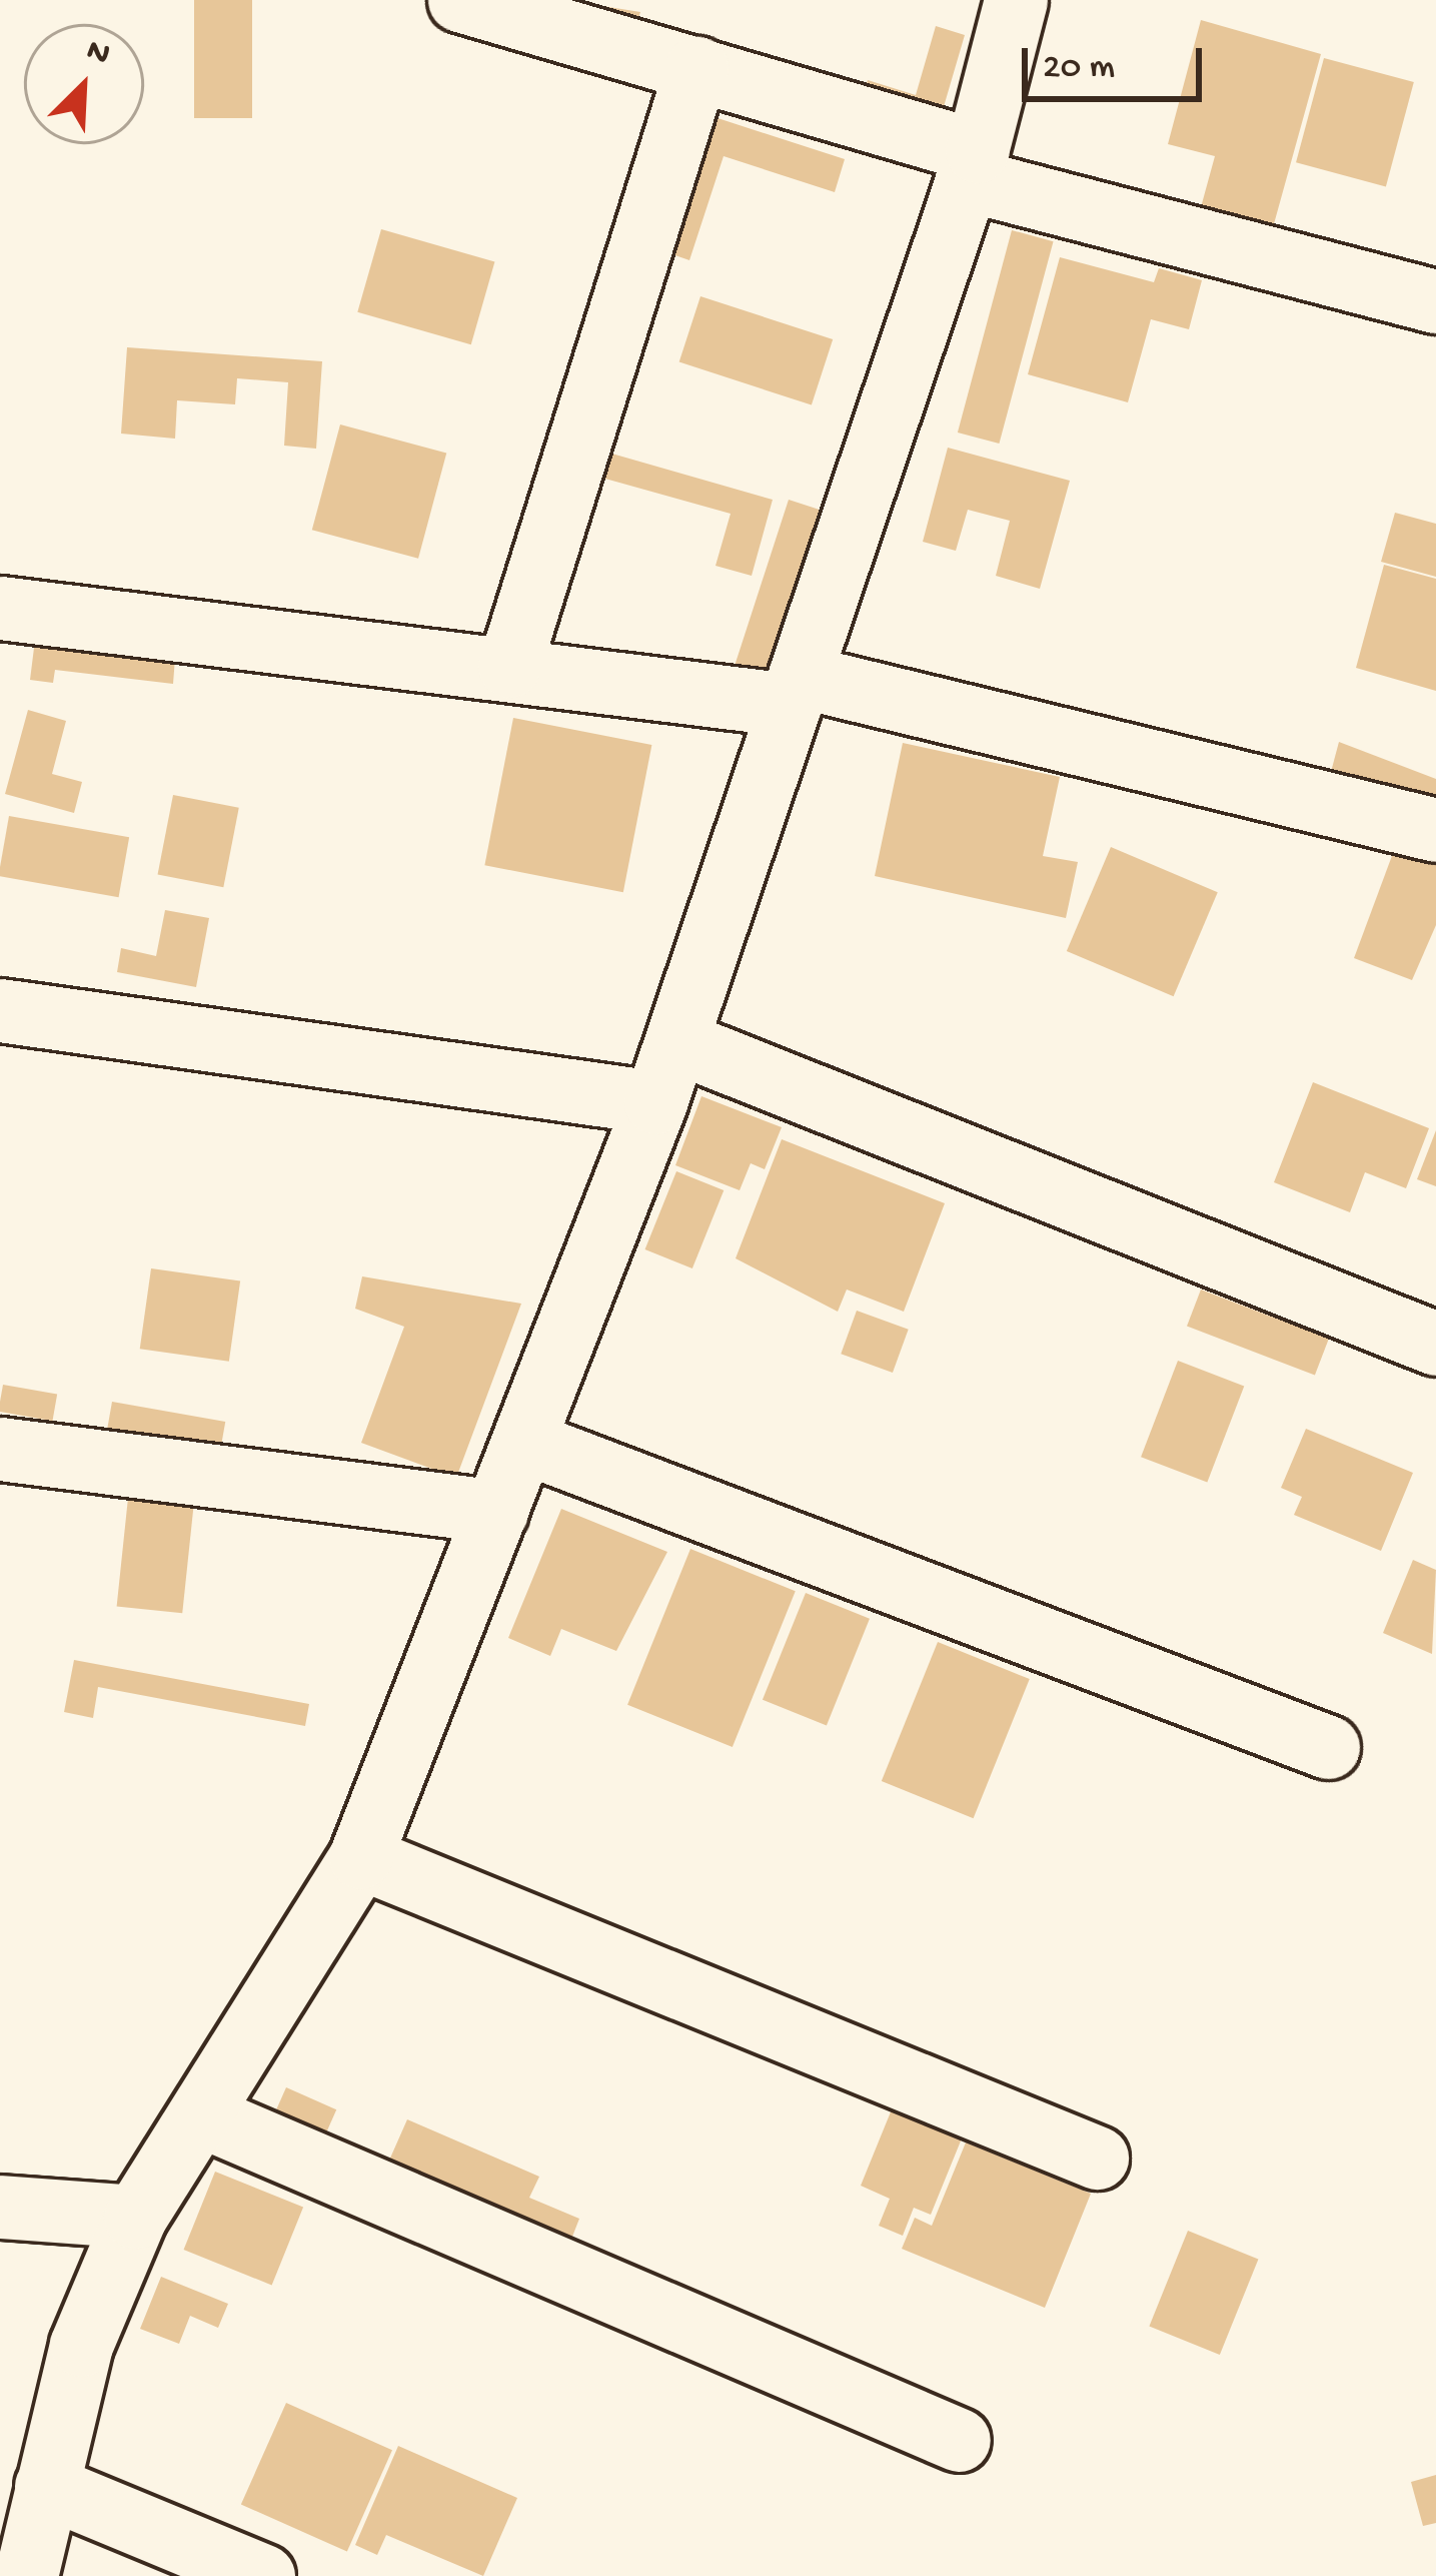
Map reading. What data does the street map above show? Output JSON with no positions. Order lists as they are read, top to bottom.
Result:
{
  "scale_bar": "20 m",
  "north": "top right"
}
